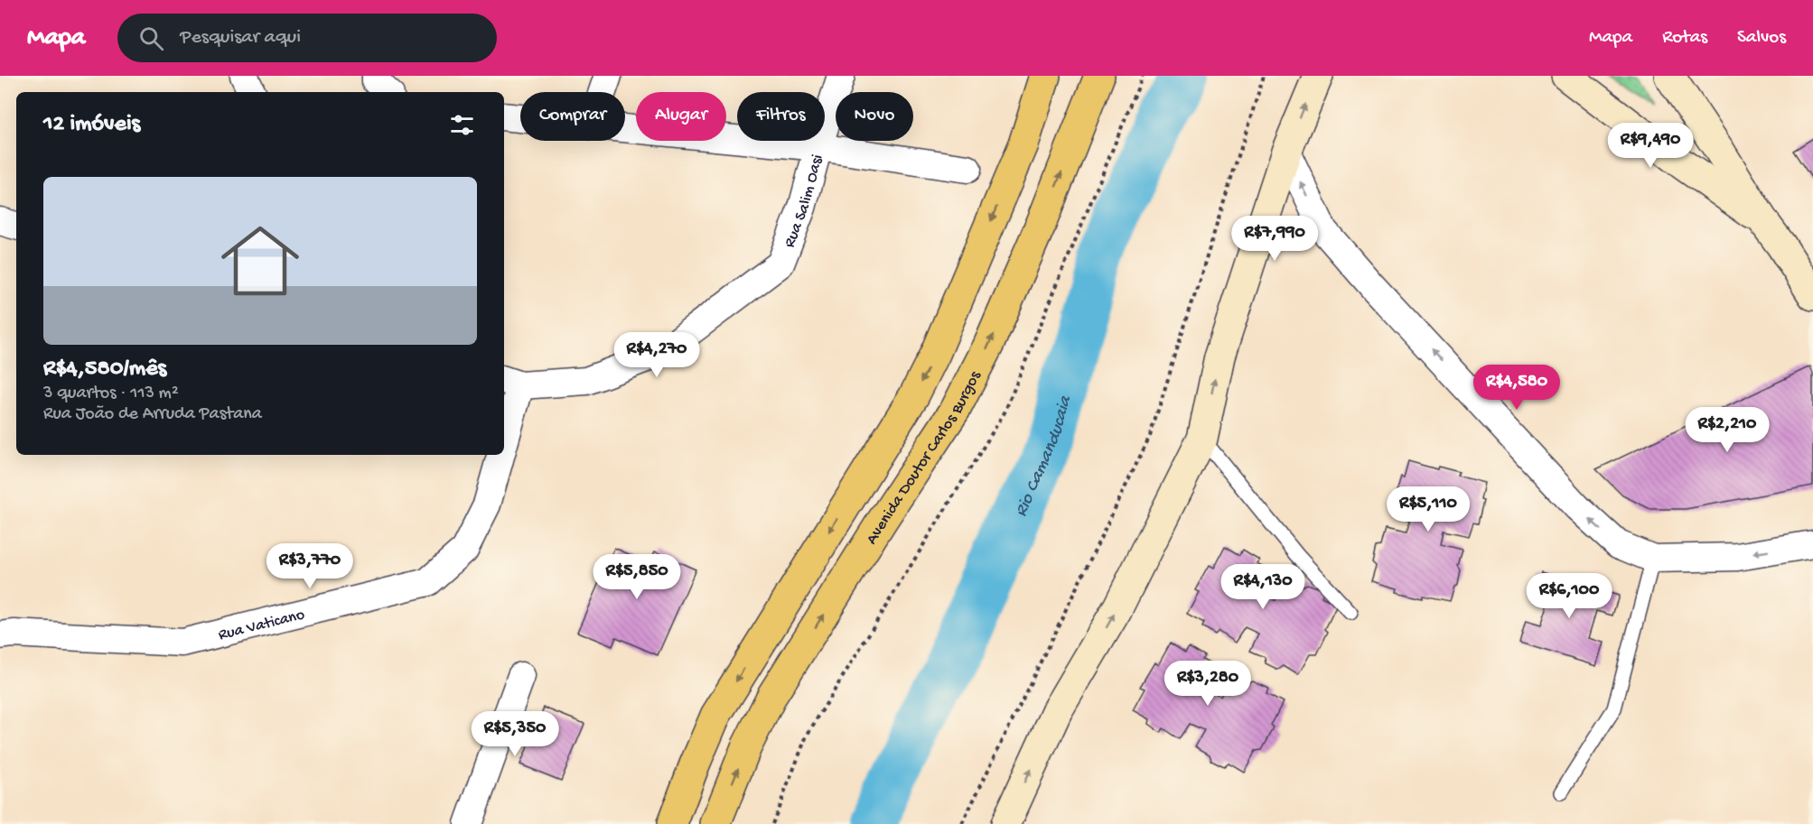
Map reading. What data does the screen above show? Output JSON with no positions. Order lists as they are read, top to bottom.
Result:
{
  "streets": {
    "main road": ["Avenida Doutor Carlos Burgos"],
    "street": ["Rua Salim Oasi", "Rua Vaticano"]
  },
  "crossings": [
    ["Rua Salim Oasi", "Rua Vaticano"]
  ],
  "water": ["Rio Camanducaia"],
  "page": {
    "header": "Mapa",
    "search": "Pesquisar aqui",
    "nav": ["Mapa", "Rotas", "Salvos"],
    "chip": [
      "Comprar",
      "Alugar",
      "Filtros",
      "Novo"
    ],
    "heading": "12 imóveis",
    "price": [
      "R$9,490",
      "R$7,990",
      "R$4,270",
      "R$4,580",
      "R$2,210",
      "R$5,110",
      "R$3,770",
      "R$5,850",
      "R$4,130",
      "R$6,100",
      "R$3,280",
      "R$5,350"
    ],
    "list": [
      {
        "name": "R$4,580/mês",
        "note": "3 quartos · 113 m² · Rua João de Arruda Pastana"
      }
    ]
  }
}
